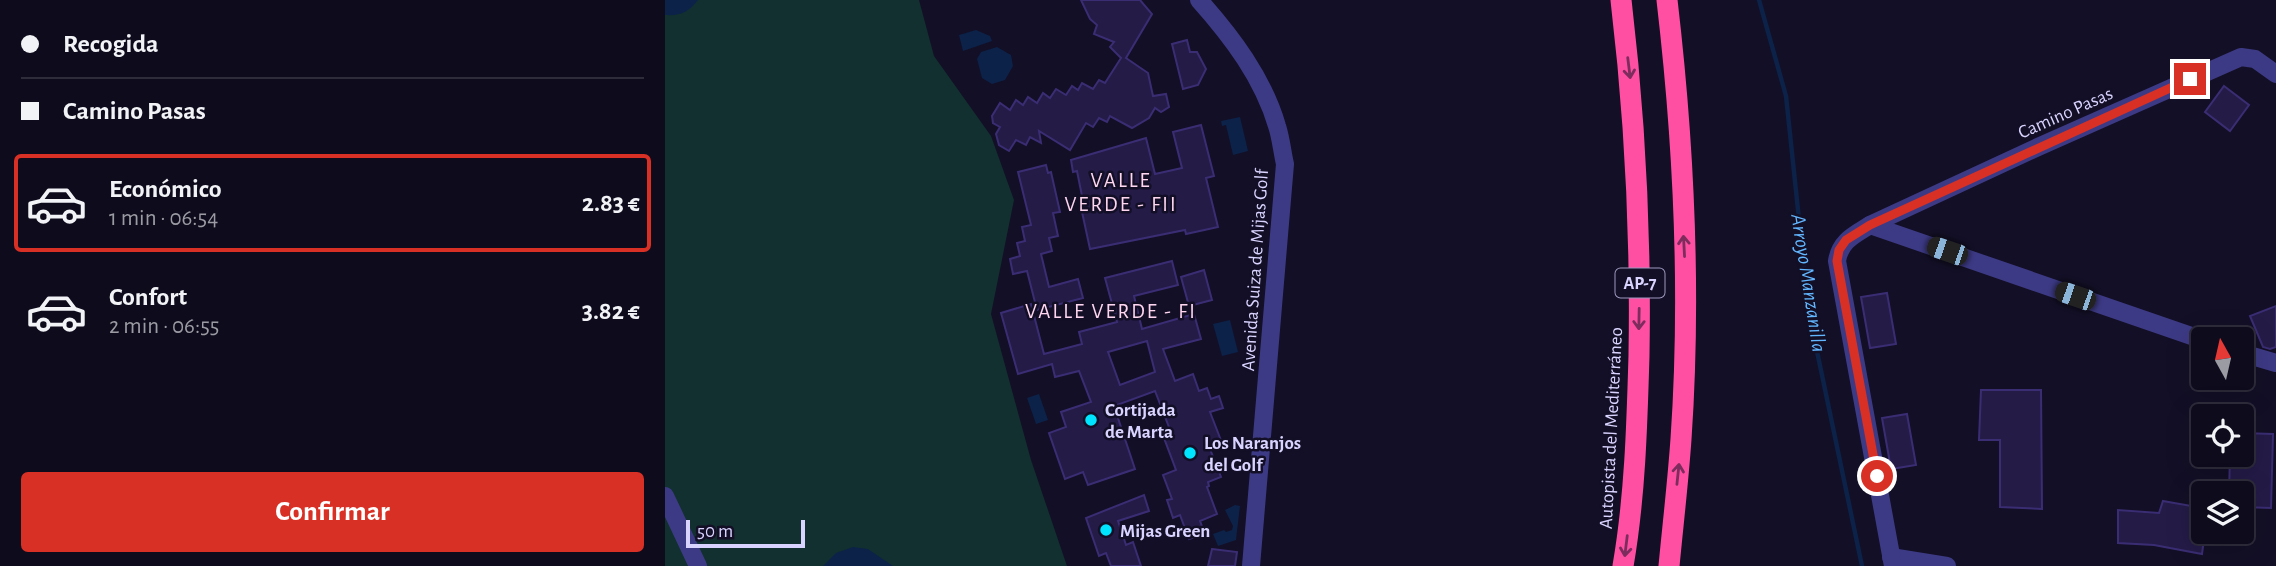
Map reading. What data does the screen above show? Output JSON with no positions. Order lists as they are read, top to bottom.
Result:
{
  "streets": {
    "highway": ["AP-7", "Autopista del Mediterráneo"],
    "street": ["Camino Pasas", "Avenida Suiza de Mijas Golf"]
  },
  "districts": ["VALLE VERDE - FII", "VALLE VERDE - FI"],
  "water": ["Arroyo Manzanilla"],
  "places": ["Cortijada de Marta", "Los Naranjos del Golf", "Mijas Green"],
  "scale_bar": "50 m",
  "north": "top",
  "page": {
    "banner": ["Recogida", "Camino Pasas"],
    "list": [
      {
        "name": "Económico",
        "note": "1 min · 06:54",
        "value": "2.83 €"
      },
      {
        "name": "Confort",
        "note": "2 min · 06:55",
        "value": "3.82 €"
      }
    ],
    "buttons": "Confirmar",
    "scale": "50 m"
  }
}
